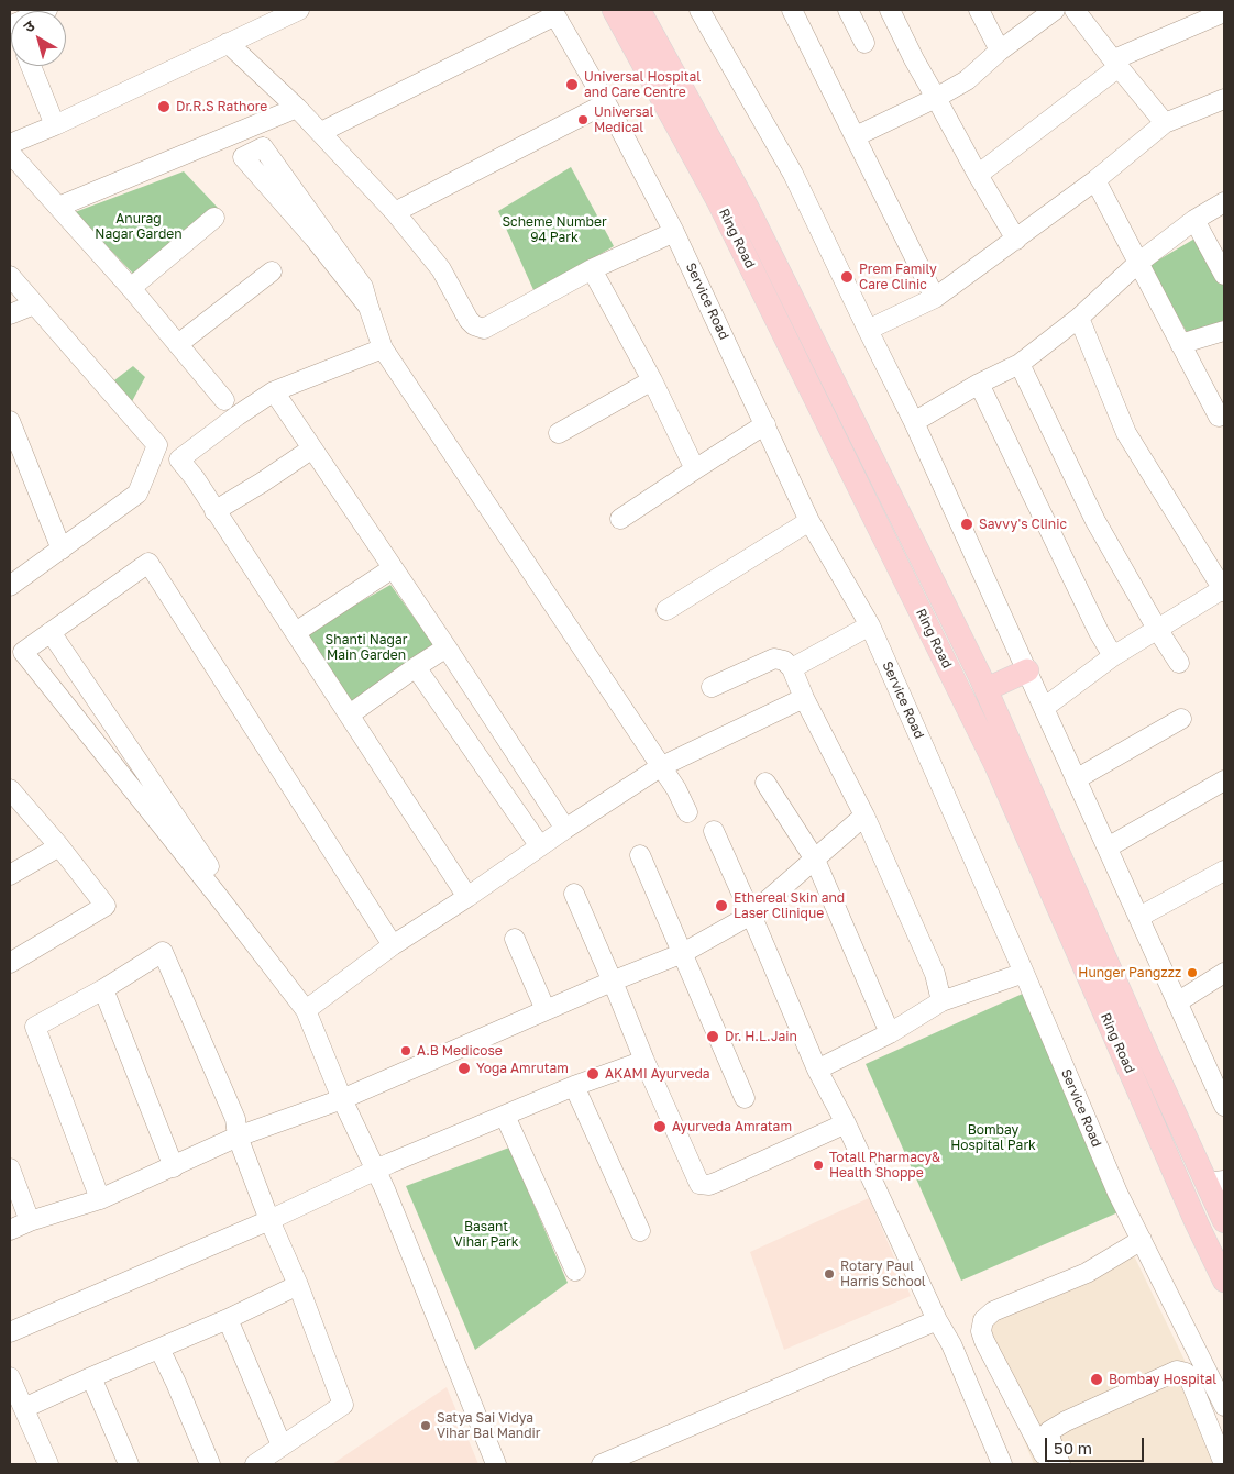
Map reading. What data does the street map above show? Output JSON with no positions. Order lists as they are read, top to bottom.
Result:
{
  "streets": {
    "main road": ["Ring Road"],
    "street": ["Service Road"]
  },
  "parks": [
    "Anurag Nagar Garden",
    "Scheme Number 94 Park",
    "Shanti Nagar Main Garden",
    "Bombay Hospital Park",
    "Basant Vihar Park"
  ],
  "places": [
    "Universal Hospital and Care Centre",
    "Dr.R.S Rathore",
    "Universal Medical",
    "Prem Family Care Clinic",
    "Savvy's Clinic",
    "Ethereal Skin and Laser Clinique",
    "Hunger Pangzzz",
    "Dr. H.L.Jain",
    "A.B Medicose",
    "Yoga Amrutam",
    "AKAMI Ayurveda",
    "Ayurveda Amratam",
    "Totall Pharmacy& Health Shoppe",
    "Rotary Paul Harris School",
    "Bombay Hospital",
    "Satya Sai Vidya Vihar Bal Mandir"
  ],
  "scale_bar": "50 m",
  "north": "top left"
}
